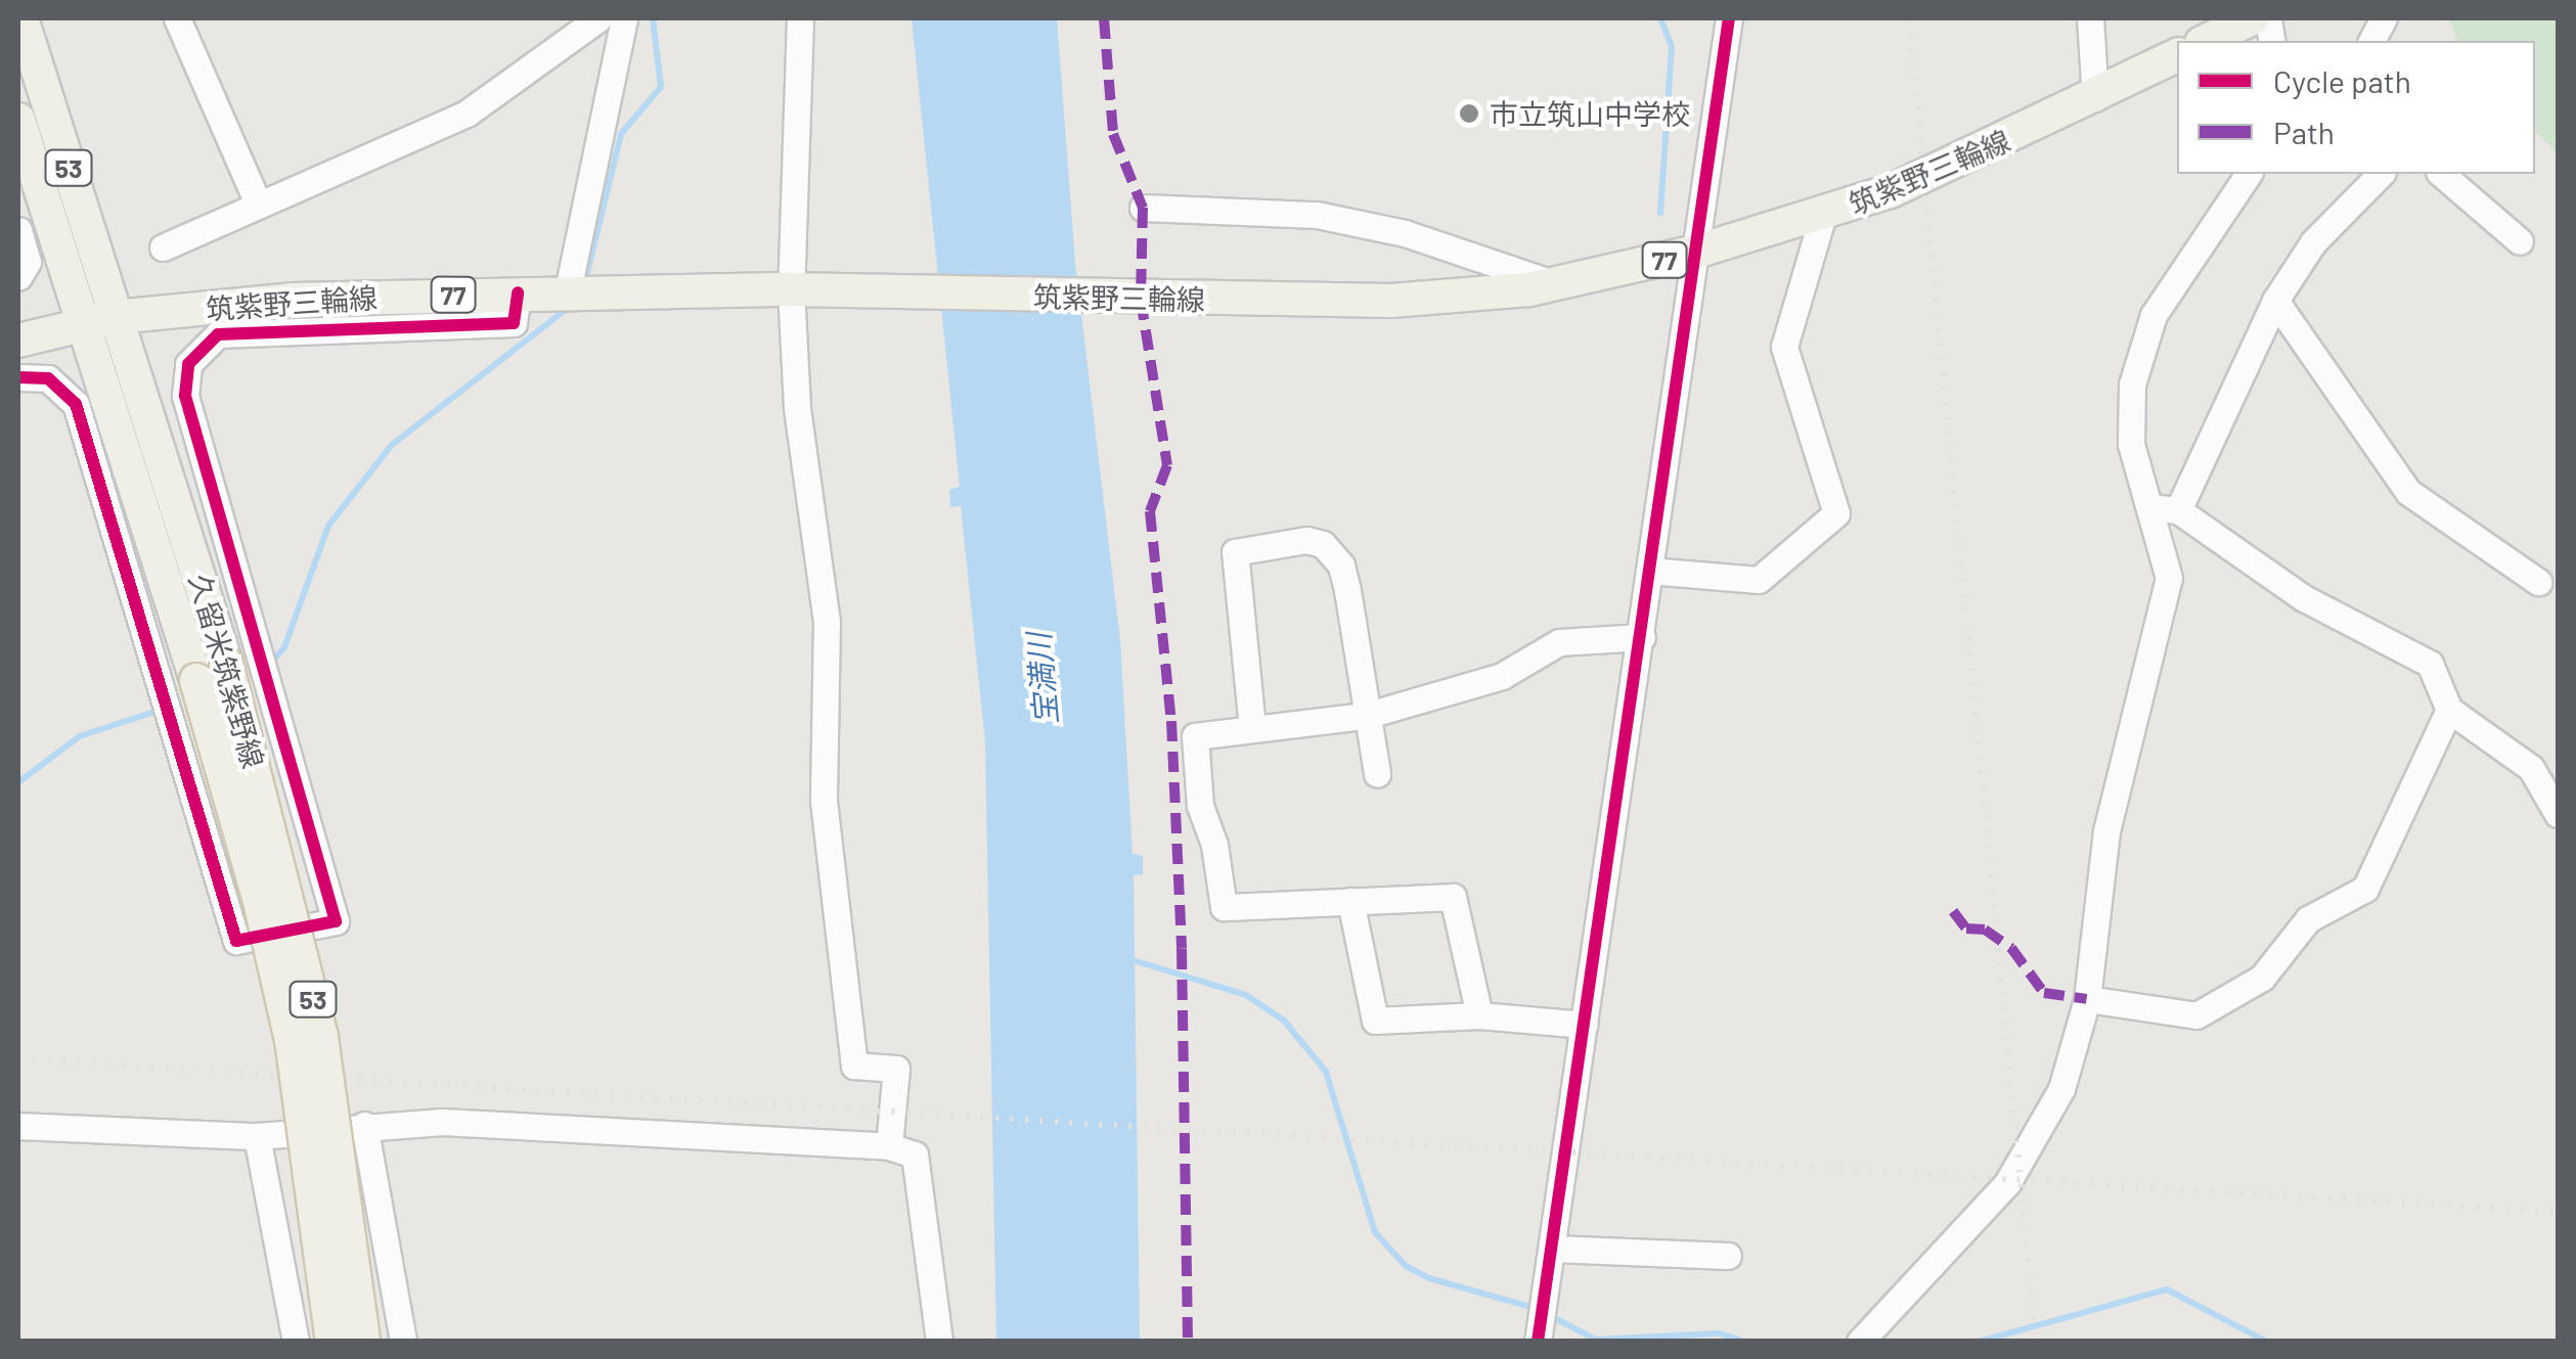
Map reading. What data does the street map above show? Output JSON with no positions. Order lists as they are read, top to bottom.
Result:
{
  "streets": {
    "main road": [
      "53",
      "筑紫野三輪線",
      "77",
      "久留米筑紫野線"
    ]
  },
  "crossings": [
    ["筑紫野三輪線", "久留米筑紫野線"]
  ],
  "water": ["宝満川"],
  "places": ["市立筑山中学校"],
  "legend": ["Cycle path", "Path"]
}
